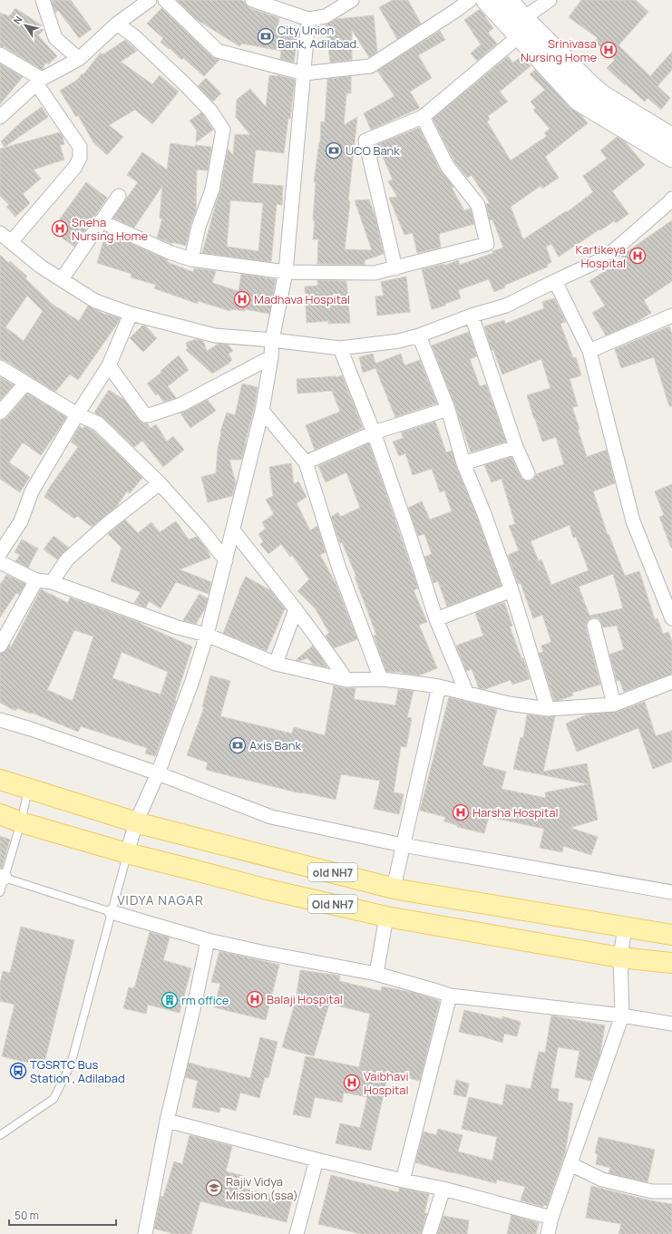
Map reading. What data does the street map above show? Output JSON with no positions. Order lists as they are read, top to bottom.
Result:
{
  "streets": {
    "main road": ["old NH7", "Old NH7"]
  },
  "districts": ["VIDYA NAGAR"],
  "places": {
    "bank": ["City Union Bank, Adilabad.", "UCO Bank", "Axis Bank"],
    "hospital": [
      "Srinivasa Nursing Home",
      "Sneha Nursing Home",
      "Kartikeya Hospital",
      "Madhava Hospital",
      "Harsha Hospital",
      "Balaji Hospital",
      "Vaibhavi Hospital"
    ],
    "building": ["rm office"],
    "bus stop": ["TGSRTC Bus Station , Adilabad"],
    "school or university": ["Rajiv Vidya Mission (ssa)"]
  },
  "scale_bar": "50 m",
  "north": "top left"
}
